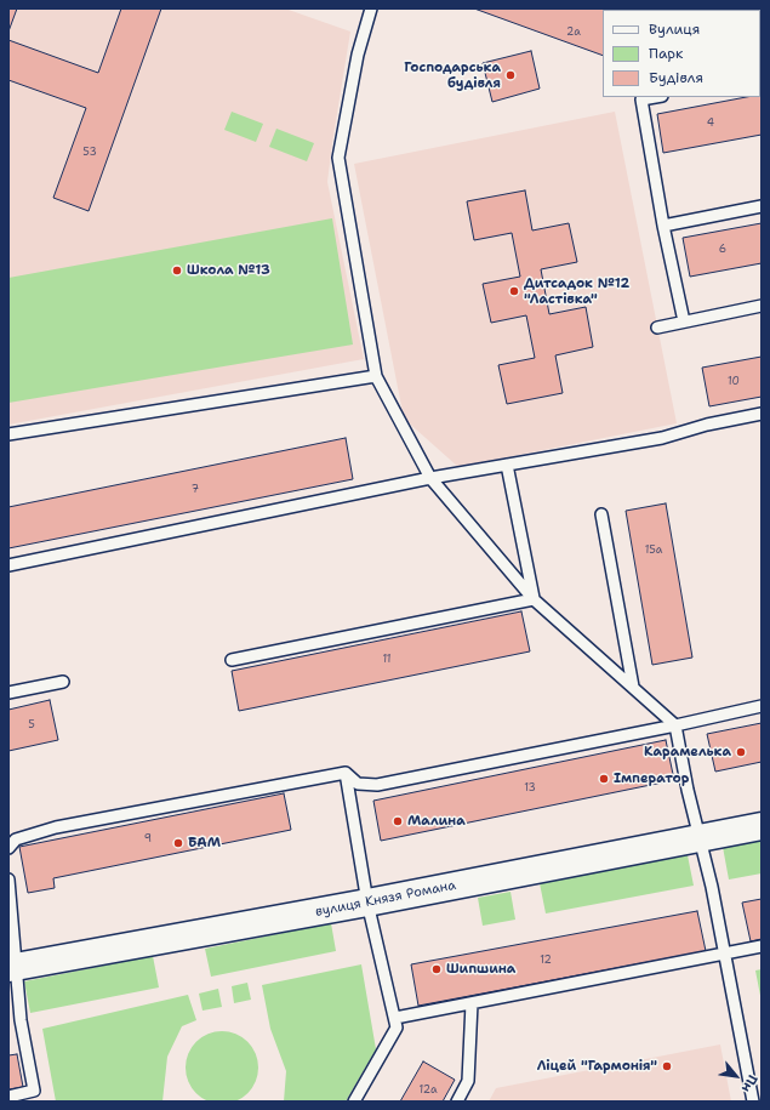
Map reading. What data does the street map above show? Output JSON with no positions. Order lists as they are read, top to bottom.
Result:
{
  "streets": {
    "street": ["вулиця Князя Романа"]
  },
  "places": [
    "Господарська будівля",
    "Школа №13",
    "Дитсадок №12 \"Ластівка\"",
    "Карамелька",
    "Імператор",
    "Малина",
    "БАМ",
    "Шипшина",
    "Ліцей \"Гармонія\""
  ],
  "house_numbers": [
    "2а",
    "4",
    "53",
    "6",
    "10",
    "7",
    "15а",
    "11",
    "5",
    "13",
    "9",
    "12",
    "12а"
  ],
  "legend": ["Вулиця", "Парк", "Будівля"],
  "north": "bottom right"
}
